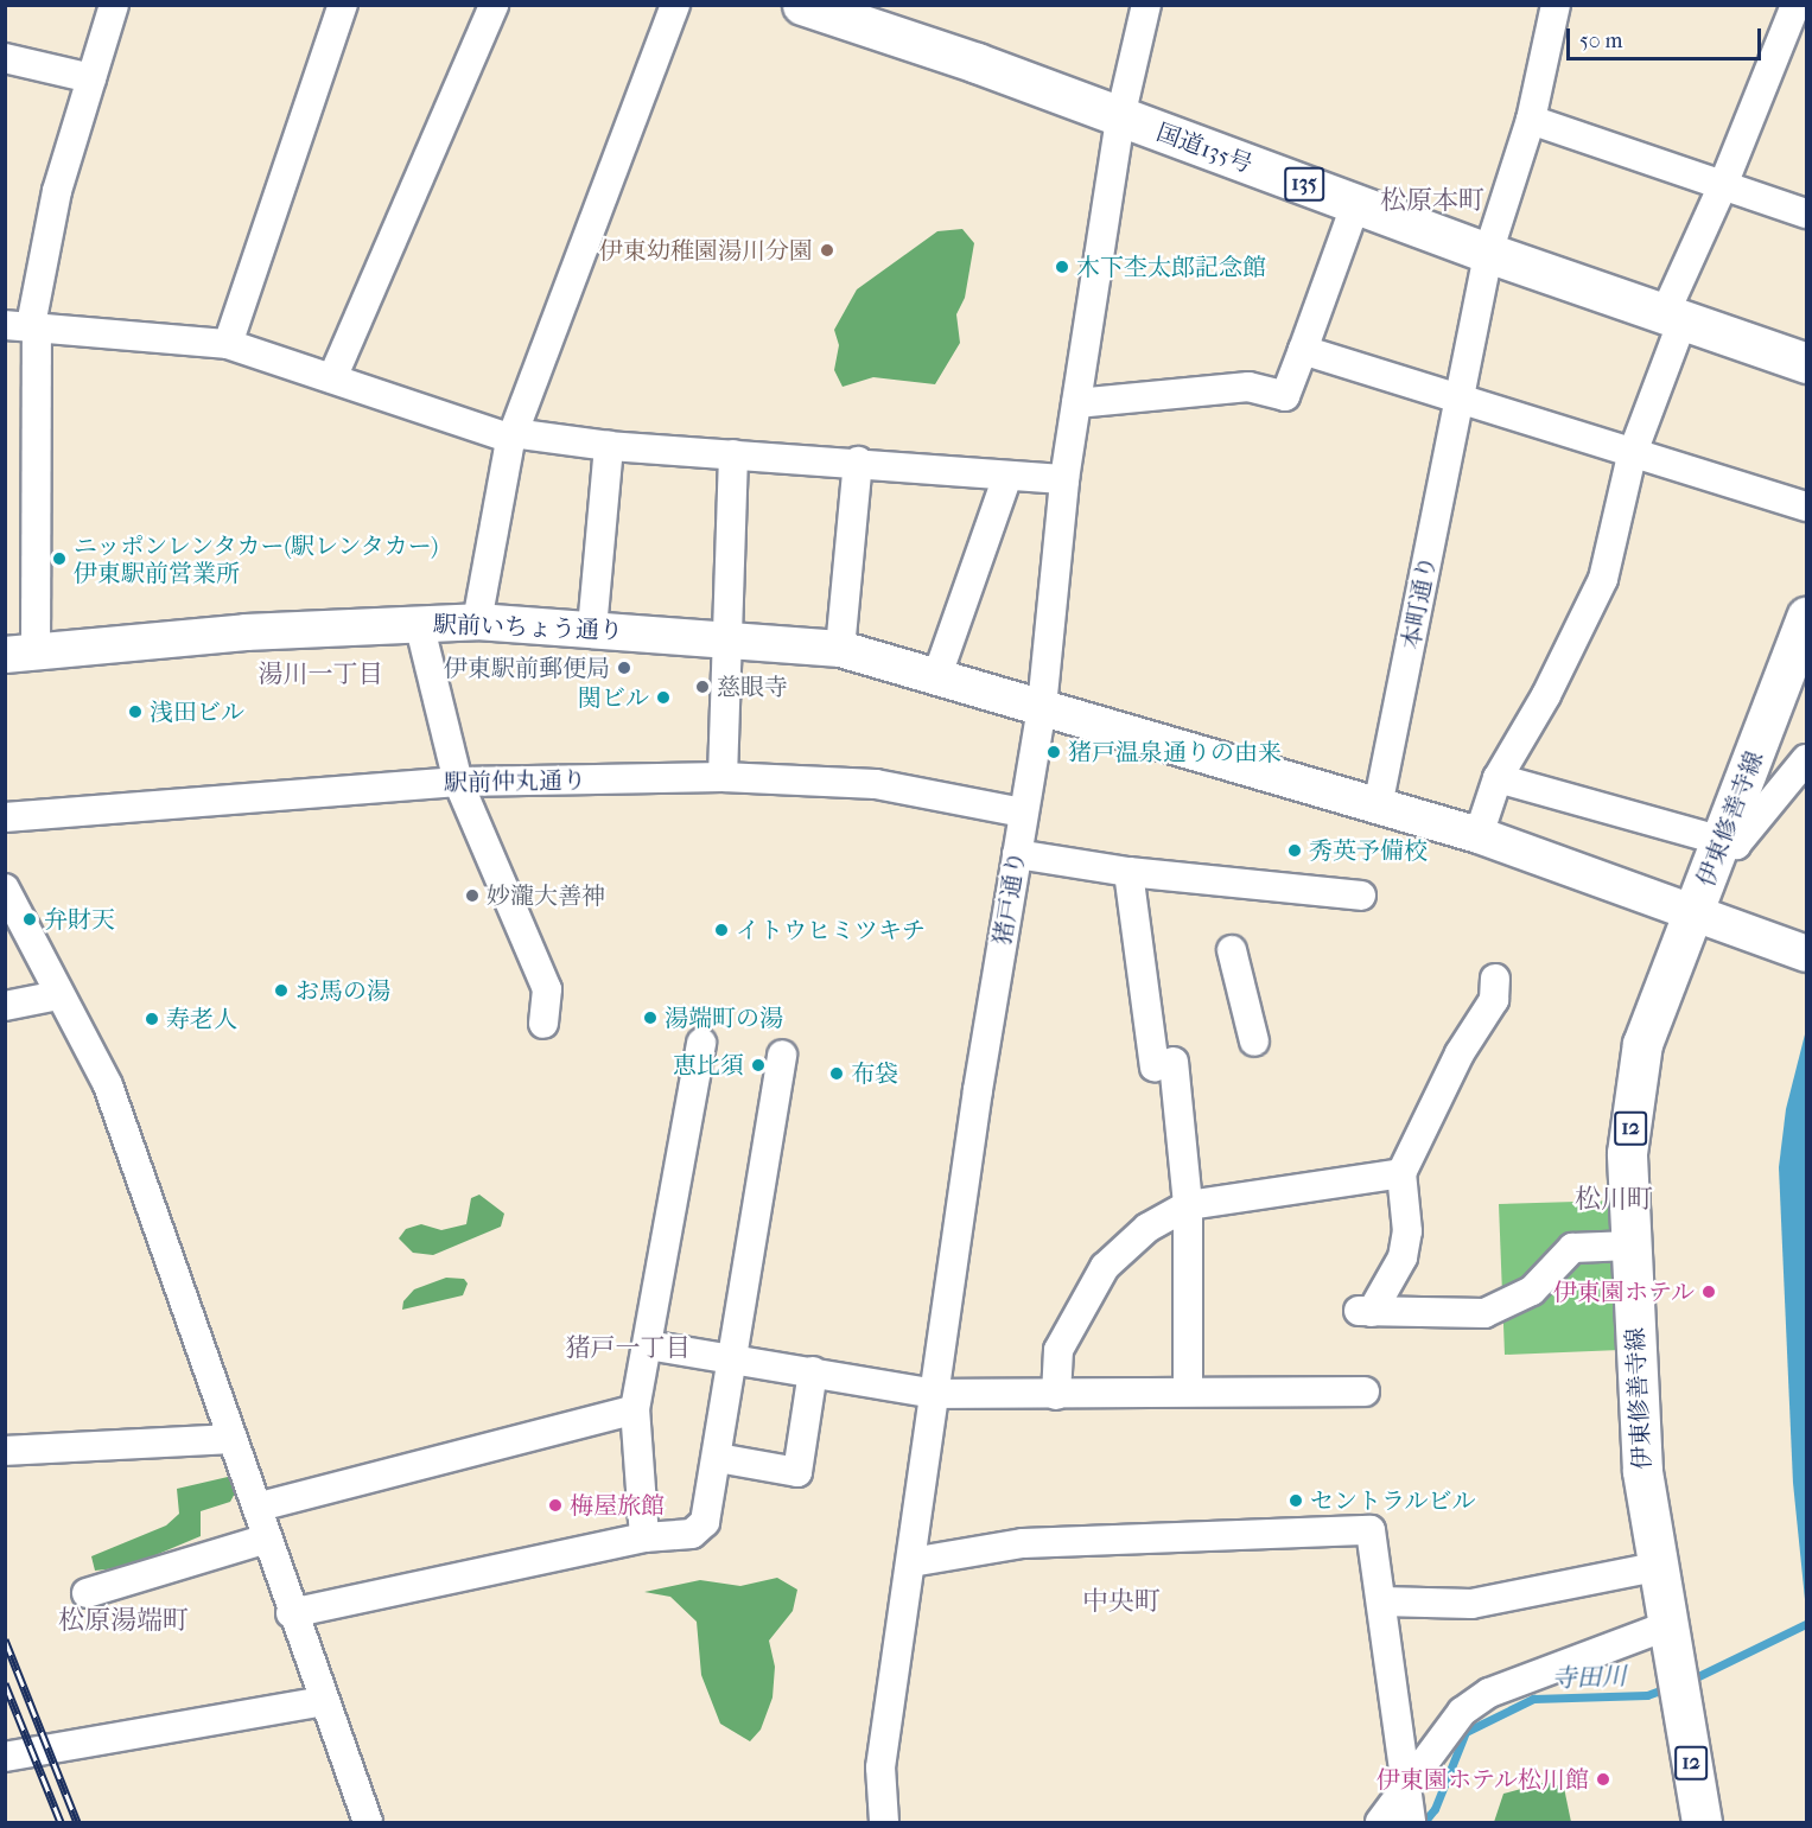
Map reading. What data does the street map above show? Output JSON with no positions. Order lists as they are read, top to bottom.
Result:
{
  "streets": {
    "main road": [
      "国道135号",
      "135",
      "伊東修善寺線",
      "12"
    ],
    "street": [
      "本町通り",
      "駅前いちょう通り",
      "駅前仲丸通り",
      "猪戸通り"
    ]
  },
  "crossings": [
    ["国道135号", "本町通り"],
    ["国道135号", "猪戸通り"],
    ["本町通り", "駅前いちょう通り"],
    ["駅前いちょう通り", "伊東修善寺線"],
    ["駅前いちょう通り", "猪戸通り"],
    ["駅前仲丸通り", "猪戸通り"]
  ],
  "districts": [
    "松原本町",
    "湯川一丁目",
    "松川町",
    "猪戸一丁目",
    "中央町",
    "松原湯端町"
  ],
  "water": ["寺田川"],
  "places": [
    "伊東幼稚園湯川分園",
    "木下杢太郎記念館",
    "ニッポンレンタカー(駅レンタカー) 伊東駅前営業所",
    "伊東駅前郵便局",
    "慈眼寺",
    "関ビル",
    "浅田ビル",
    "猪戸温泉通りの由来",
    "秀英予備校",
    "妙瀧大善神",
    "弁財天",
    "イトウヒミツキチ",
    "お馬の湯",
    "湯端町の湯",
    "寿老人",
    "恵比須",
    "布袋",
    "伊東園ホテル",
    "セントラルビル",
    "梅屋旅館",
    "伊東園ホテル松川館"
  ],
  "scale_bar": "50 m"
}
